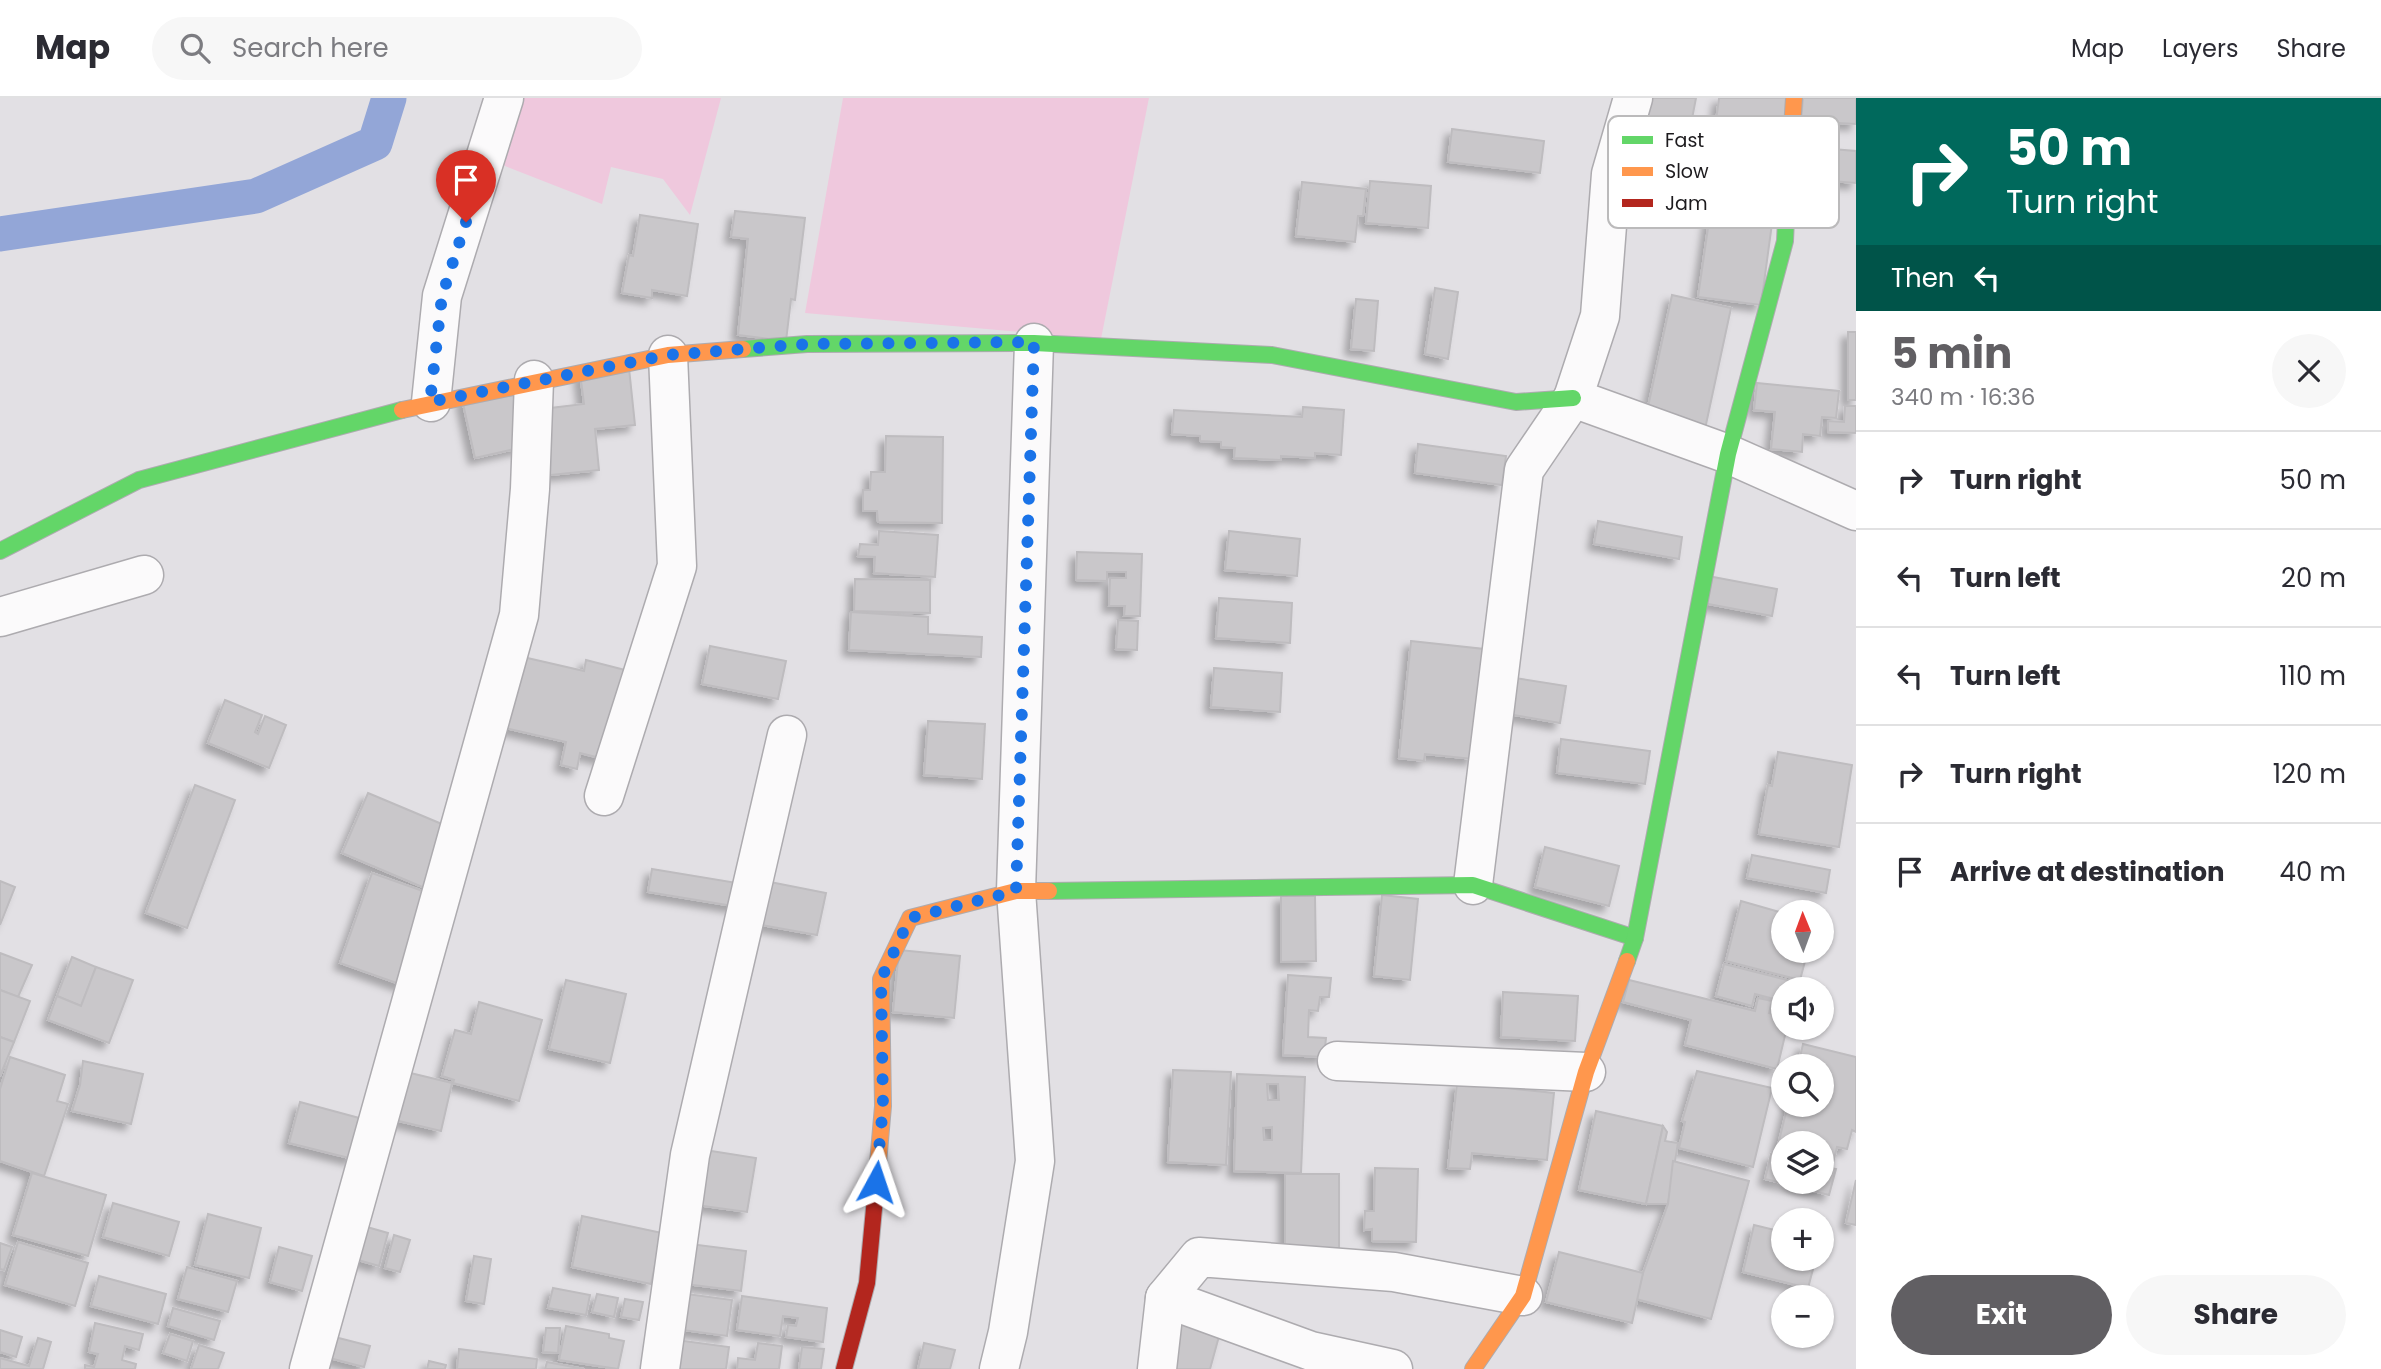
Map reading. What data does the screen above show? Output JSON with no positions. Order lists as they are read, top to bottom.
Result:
{
  "legend": ["Fast", "Slow", "Jam"],
  "north": "top",
  "page": {
    "header": "Map",
    "search": "Search here",
    "nav": ["Map", "Layers", "Share"],
    "turn": ["50 m", "Turn right"],
    "then": "Then",
    "heading": ["5 min", "340 m · 16:36"],
    "list": [
      {
        "name": "Turn right",
        "value": "50 m"
      },
      {
        "name": "Turn left",
        "value": "20 m"
      },
      {
        "name": "Turn left",
        "value": "110 m"
      },
      {
        "name": "Turn right",
        "value": "120 m"
      },
      {
        "name": "Arrive at destination",
        "value": "40 m"
      }
    ],
    "map_buttons": ["+", "−"],
    "buttons": ["Exit", "Share"]
  }
}
